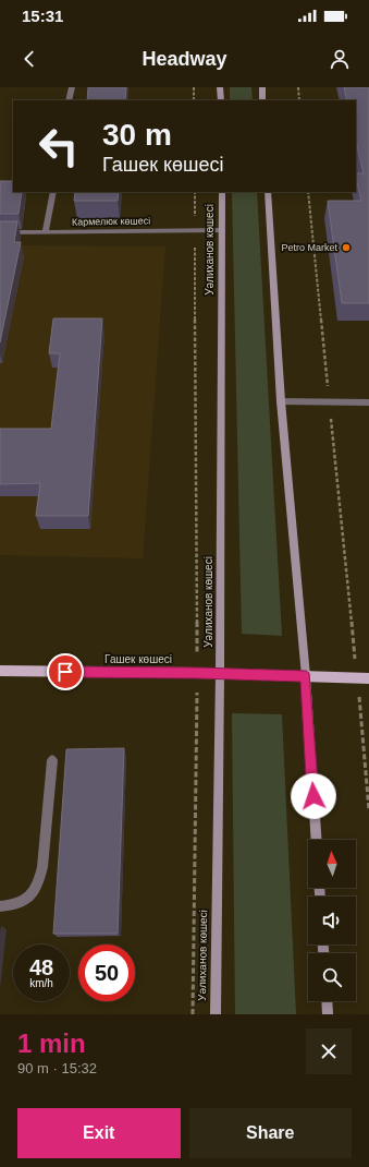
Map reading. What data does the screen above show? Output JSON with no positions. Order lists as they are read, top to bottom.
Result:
{
  "streets": {
    "main road": ["Уәлиханов көшесі", "Гашек көшесі"],
    "lane": ["Кармелюк көшесі"]
  },
  "crossings": [
    ["Кармелюк көшесі", "Уәлиханов көшесі"],
    ["Уәлиханов көшесі", "Гашек көшесі"]
  ],
  "places": ["Petro Market"],
  "north": "top",
  "page": {
    "status": "15:31",
    "header": "Headway",
    "turn": ["30 m", "Гашек көшесі"],
    "speed": "48 km/h",
    "limit": "50",
    "heading": ["1 min", "90 m · 15:32"],
    "buttons": ["Exit", "Share"]
  }
}
